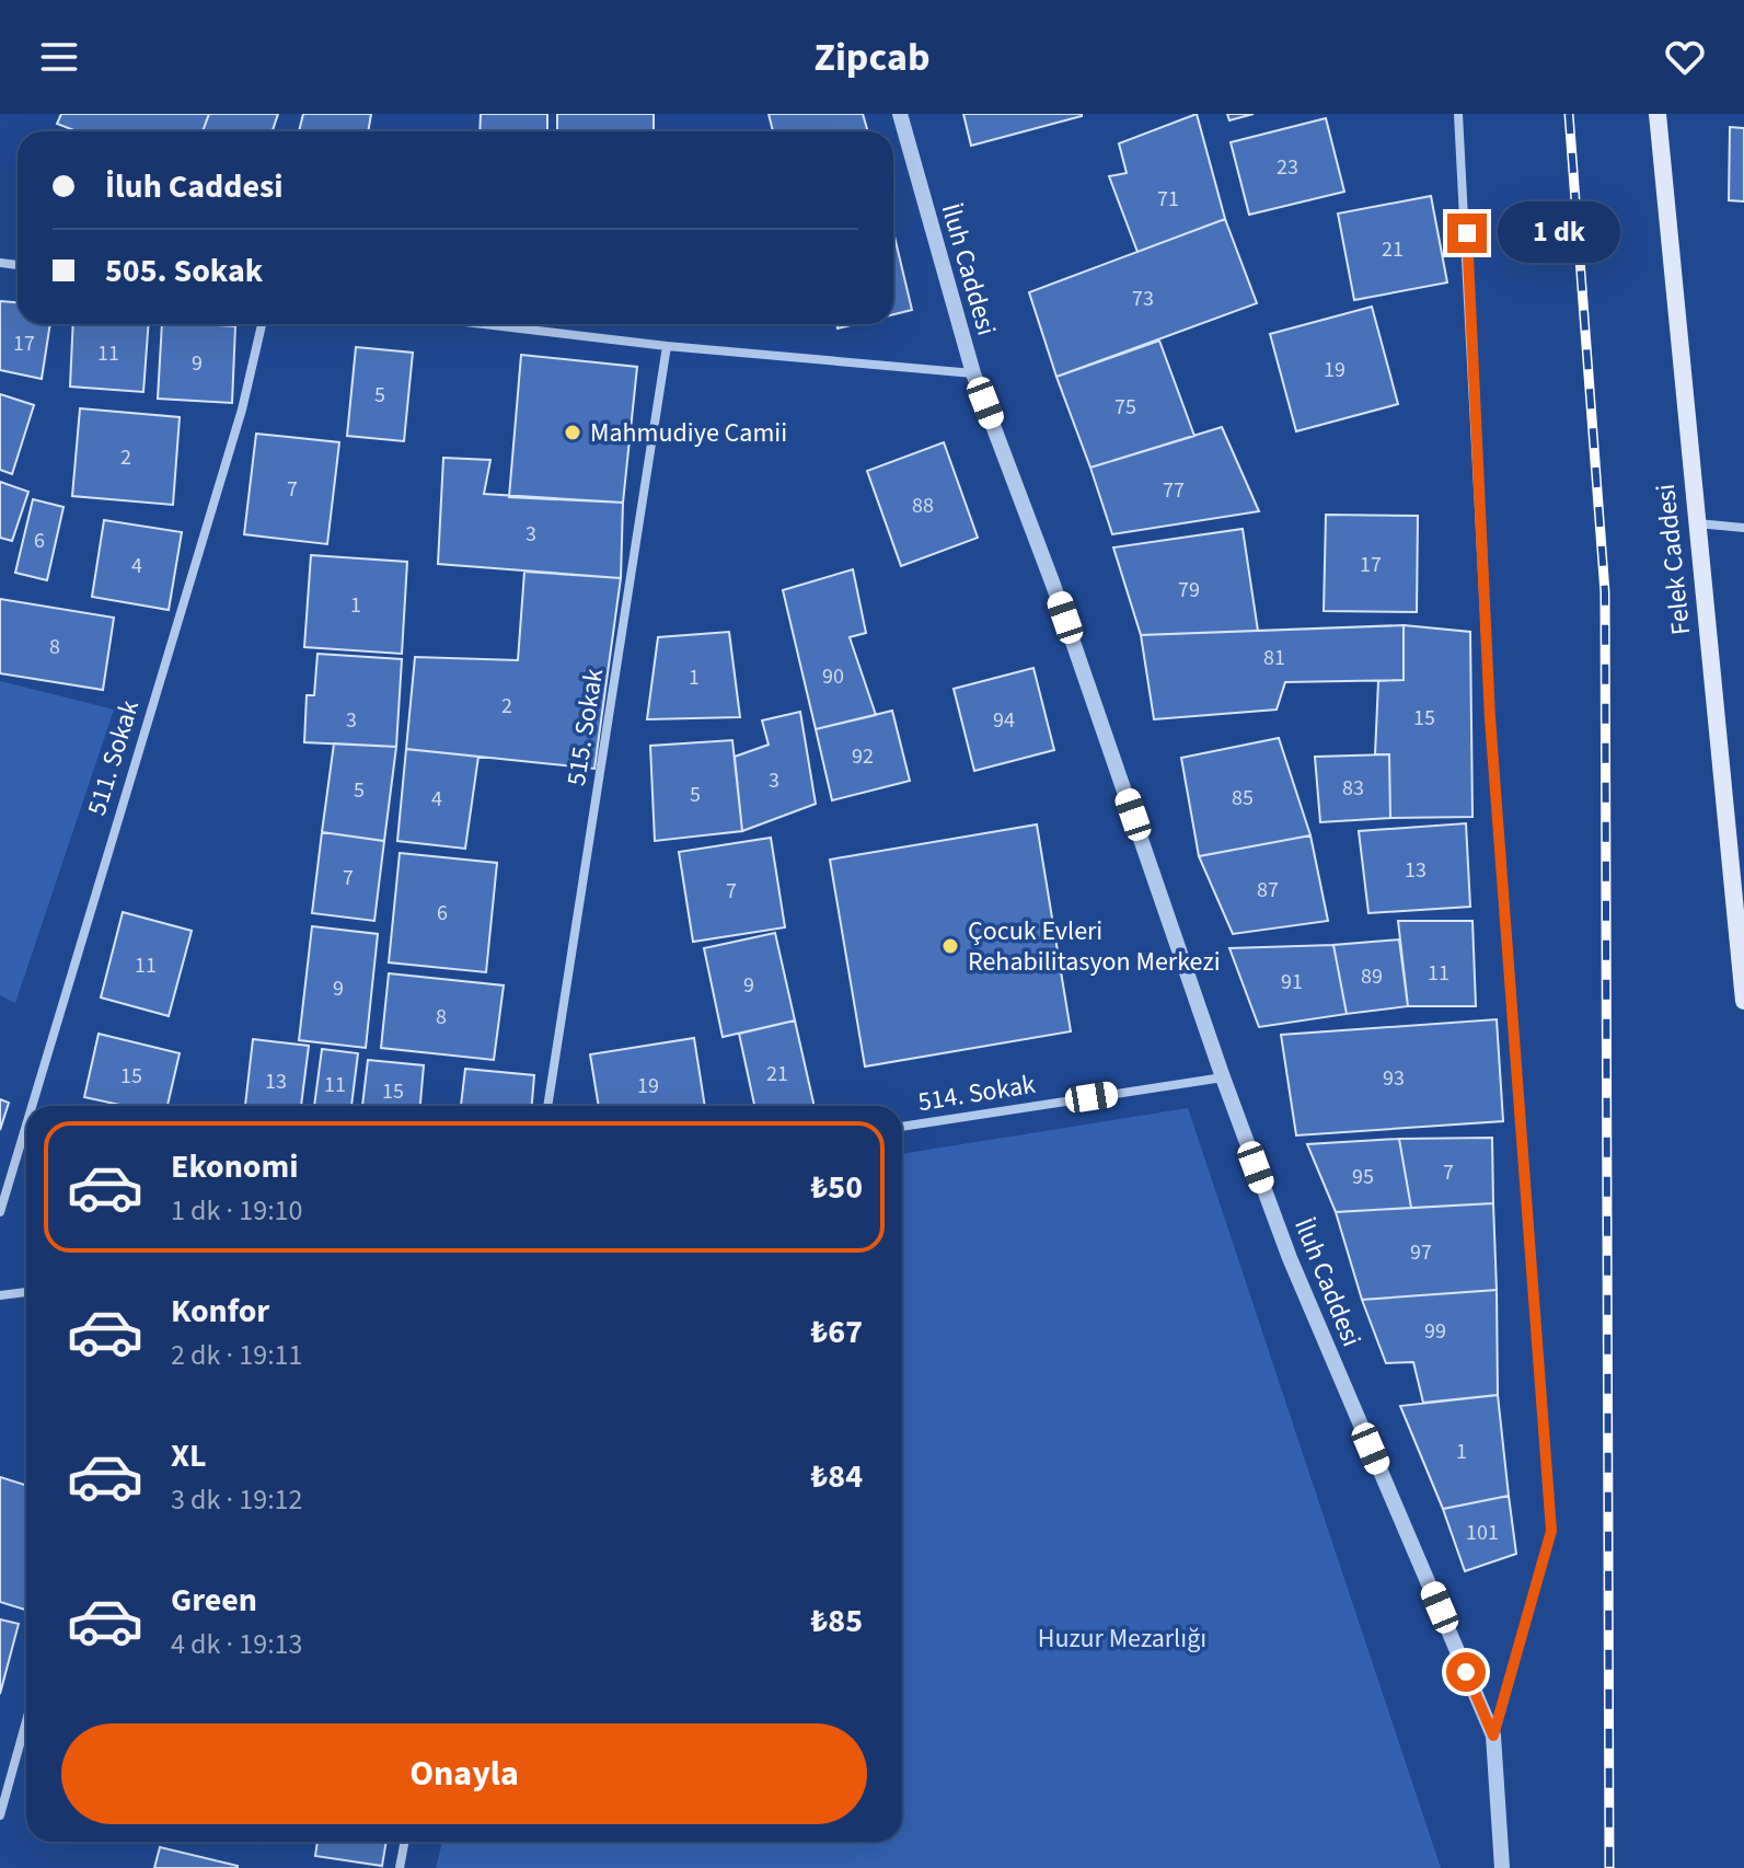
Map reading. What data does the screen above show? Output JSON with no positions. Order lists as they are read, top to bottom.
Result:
{
  "streets": {
    "main road": ["Felek Caddesi"],
    "street": [
      "İluh Caddesi",
      "515. Sokak",
      "511. Sokak",
      "514. Sokak"
    ]
  },
  "crossings": [
    ["İluh Caddesi", "514. Sokak"]
  ],
  "parks": ["Huzur Mezarlığı"],
  "places": ["Mahmudiye Camii", "Çocuk Evleri Rehabilitasyon Merkezi"],
  "house_numbers": [
    "23",
    "71",
    "21",
    "73",
    "17",
    "11",
    "9",
    "19",
    "5",
    "75",
    "2",
    "7",
    "77",
    "88",
    "3",
    "6",
    "17",
    "4",
    "79",
    "1",
    "8",
    "81",
    "90",
    "1",
    "2",
    "15",
    "3",
    "94",
    "92",
    "3",
    "83",
    "5",
    "5",
    "85",
    "4",
    "13",
    "7",
    "87",
    "7",
    "6",
    "11",
    "11",
    "89",
    "91",
    "9",
    "9",
    "8",
    "21",
    "15",
    "93",
    "13",
    "11",
    "19",
    "15",
    "7",
    "95",
    "97",
    "99",
    "1",
    "101"
  ],
  "page": {
    "header": "Zipcab",
    "banner": ["İluh Caddesi", "505. Sokak"],
    "bubble": "1 dk",
    "list": [
      {
        "name": "Ekonomi",
        "note": "1 dk · 19:10",
        "value": "₺50"
      },
      {
        "name": "Konfor",
        "note": "2 dk · 19:11",
        "value": "₺67"
      },
      {
        "name": "XL",
        "note": "3 dk · 19:12",
        "value": "₺84"
      },
      {
        "name": "Green",
        "note": "4 dk · 19:13",
        "value": "₺85"
      }
    ],
    "buttons": "Onayla"
  }
}
